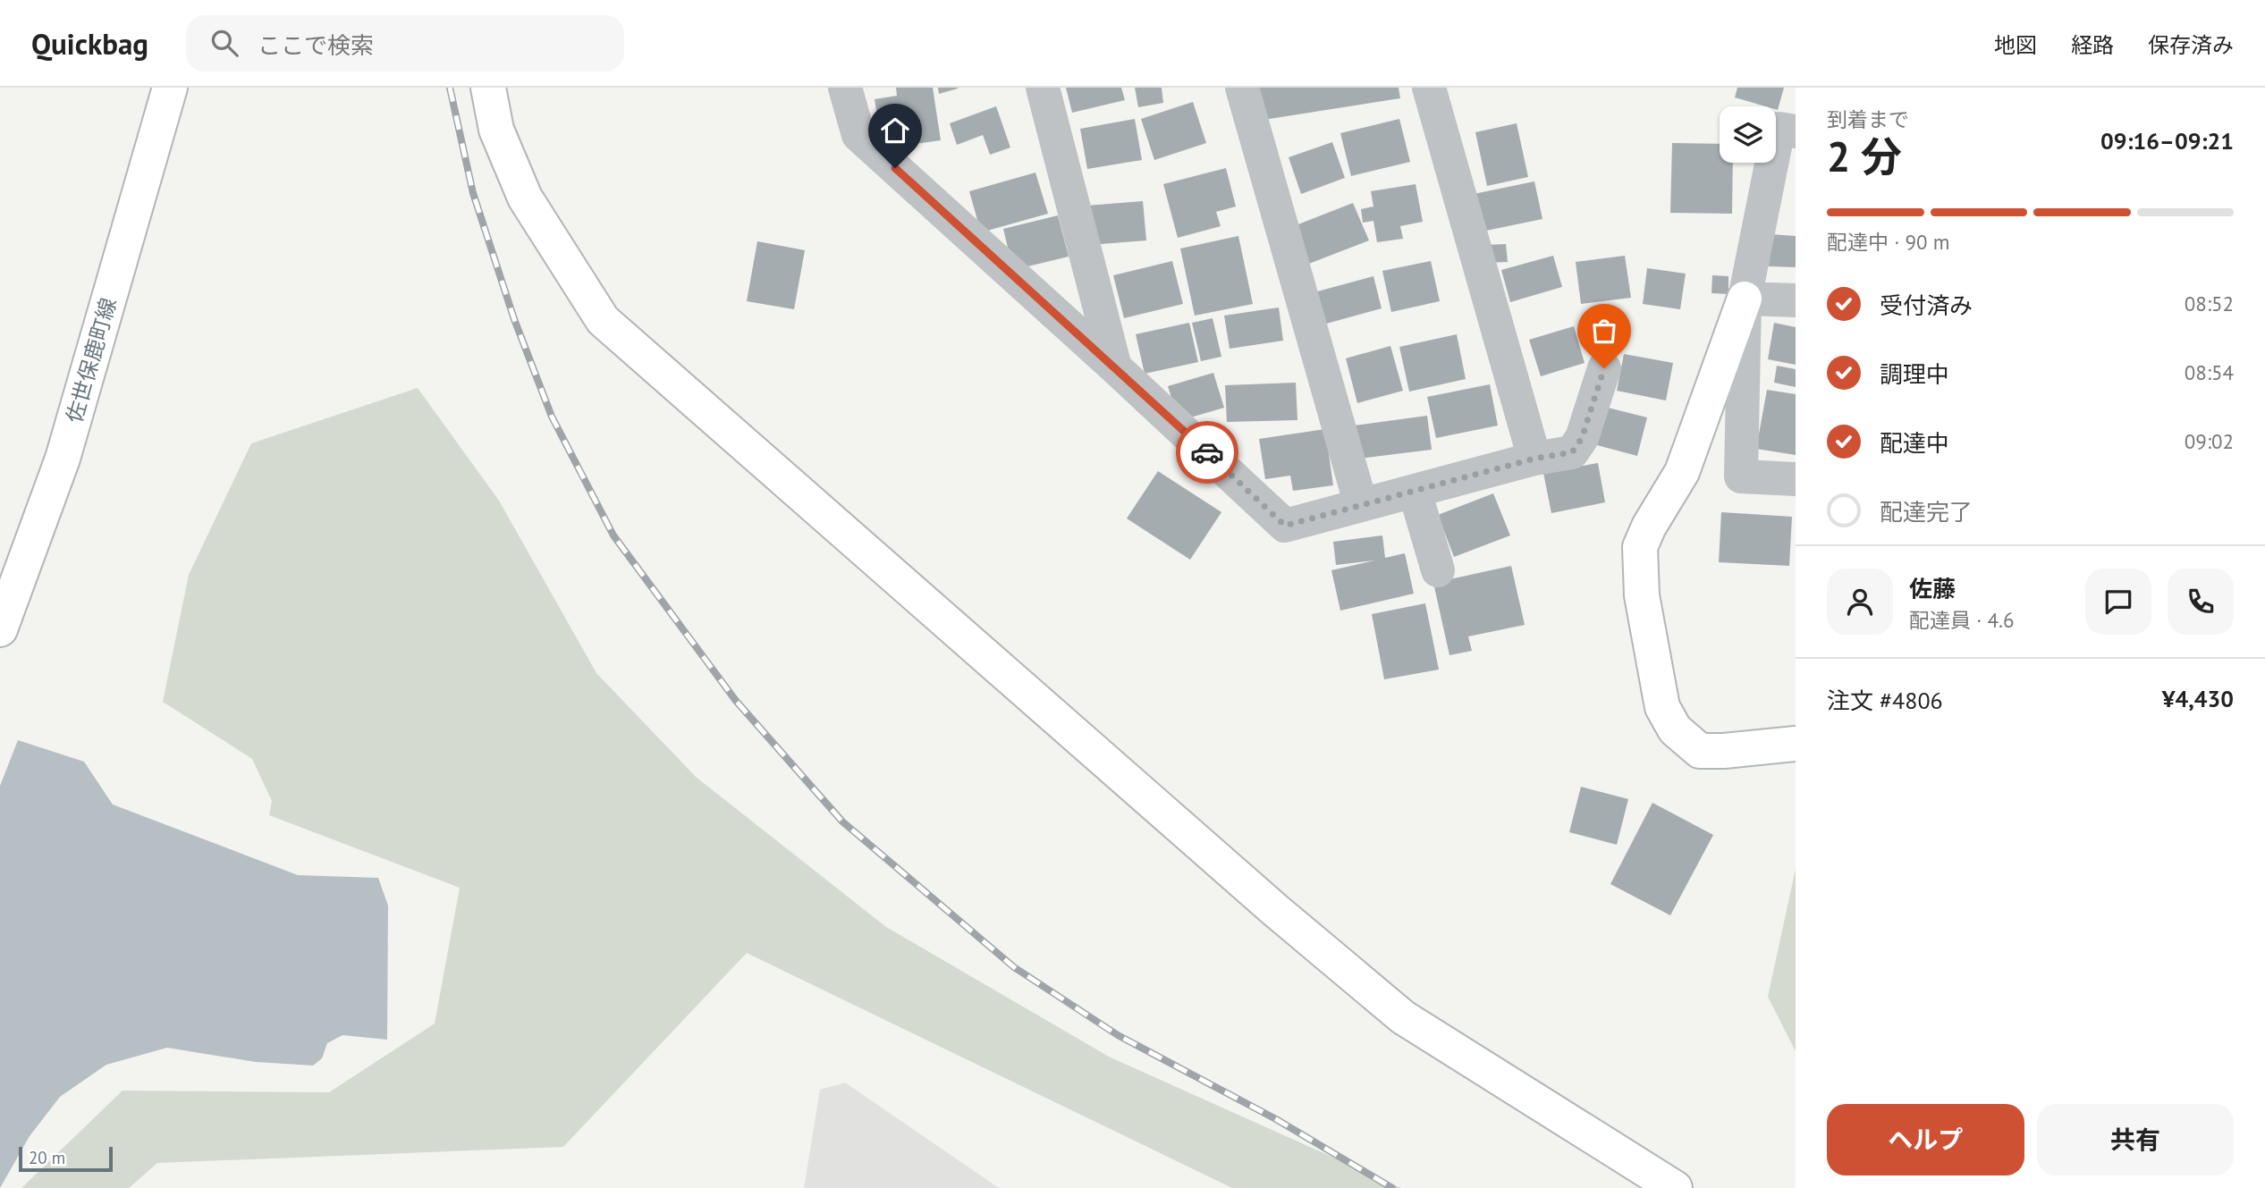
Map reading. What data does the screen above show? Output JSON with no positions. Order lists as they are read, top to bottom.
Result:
{
  "streets": {
    "street": ["佐世保鹿町線"]
  },
  "scale_bar": "20 m",
  "page": {
    "header": "Quickbag",
    "search": "ここで検索",
    "nav": ["地図", "経路", "保存済み"],
    "heading": ["2 分", "到着まで", "09:16–09:21"],
    "panel": [
      "佐藤",
      "配達員 · 4.6",
      "注文 #4806",
      "¥4,430"
    ],
    "bar": "配達中 · 90 m",
    "list": [
      ["受付済み", "08:52"],
      ["調理中", "08:54"],
      ["配達中", "09:02"],
      "配達完了"
    ],
    "buttons": ["ヘルプ", "共有"],
    "scale": "20 m"
  }
}
